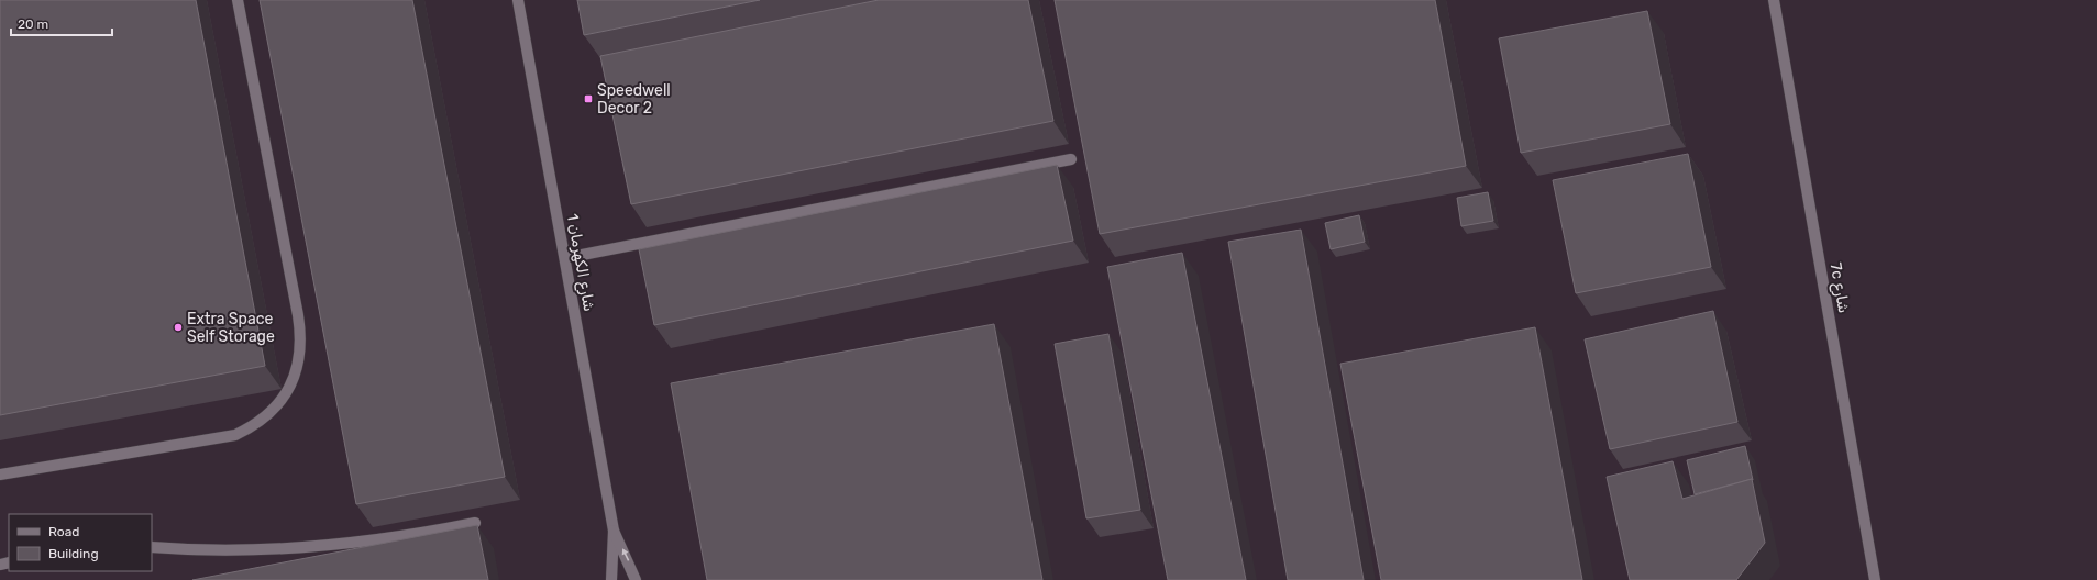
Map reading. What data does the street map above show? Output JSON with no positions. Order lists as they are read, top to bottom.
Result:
{
  "streets": {
    "street": ["شارع الكهرمان 1", "7c شارع"]
  },
  "places": {
    "transit": ["Speedwell Decor 2"],
    "other": ["Extra Space Self Storage"]
  },
  "legend": ["Road", "Building"],
  "scale_bar": "20 m"
}
